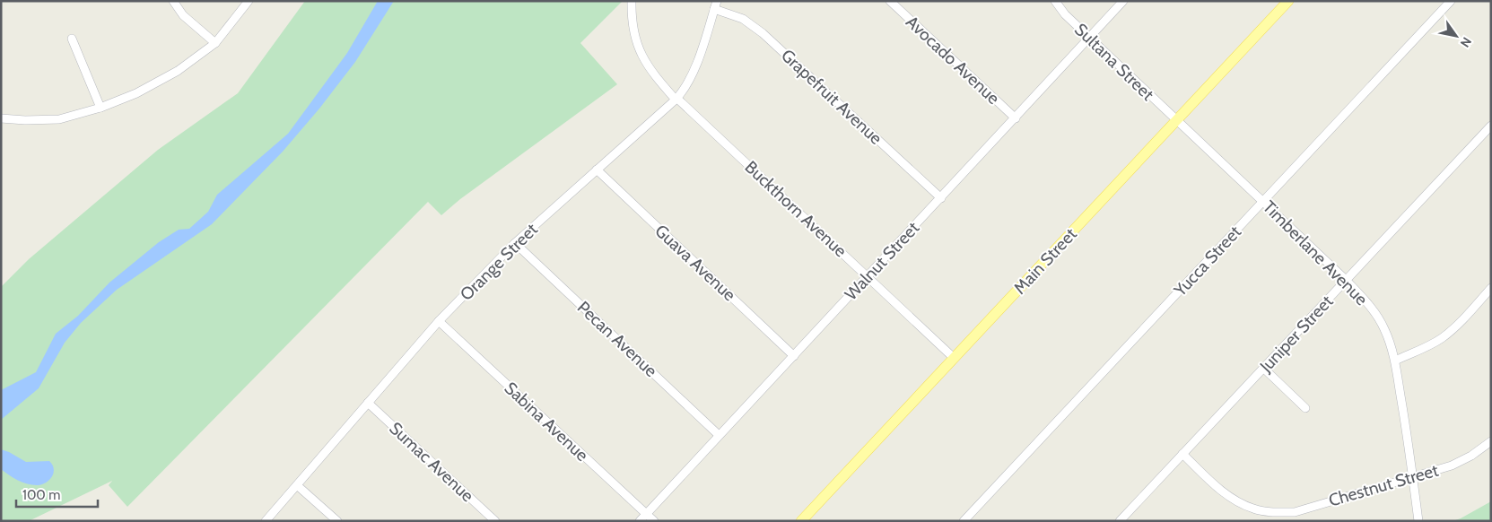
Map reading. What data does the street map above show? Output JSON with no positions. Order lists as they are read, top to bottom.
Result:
{
  "streets": {
    "main road": ["Main Street"],
    "street": [
      "Avocado Avenue",
      "Sultana Street",
      "Grapefruit Avenue",
      "Buckthorn Avenue",
      "Timberlane Avenue",
      "Walnut Street",
      "Yucca Street",
      "Orange Street",
      "Guava Avenue",
      "Juniper Street",
      "Pecan Avenue",
      "Sabina Avenue",
      "Sumac Avenue",
      "Chestnut Street"
    ]
  },
  "crossings": [
    ["Avocado Avenue", "Walnut Street"],
    ["Sultana Street", "Timberlane Avenue"],
    ["Sultana Street", "Walnut Street"],
    ["Sultana Street", "Main Street"],
    ["Grapefruit Avenue", "Walnut Street"],
    ["Grapefruit Avenue", "Orange Street"],
    ["Buckthorn Avenue", "Walnut Street"],
    ["Buckthorn Avenue", "Main Street"],
    ["Buckthorn Avenue", "Orange Street"],
    ["Timberlane Avenue", "Main Street"],
    ["Timberlane Avenue", "Yucca Street"],
    ["Timberlane Avenue", "Juniper Street"],
    ["Timberlane Avenue", "Chestnut Street"],
    ["Walnut Street", "Guava Avenue"],
    ["Walnut Street", "Pecan Avenue"],
    ["Walnut Street", "Sabina Avenue"],
    ["Orange Street", "Guava Avenue"],
    ["Orange Street", "Pecan Avenue"],
    ["Orange Street", "Sabina Avenue"],
    ["Orange Street", "Sumac Avenue"],
    ["Juniper Street", "Chestnut Street"]
  ],
  "scale_bar": "100 m",
  "north": "bottom right"
}
